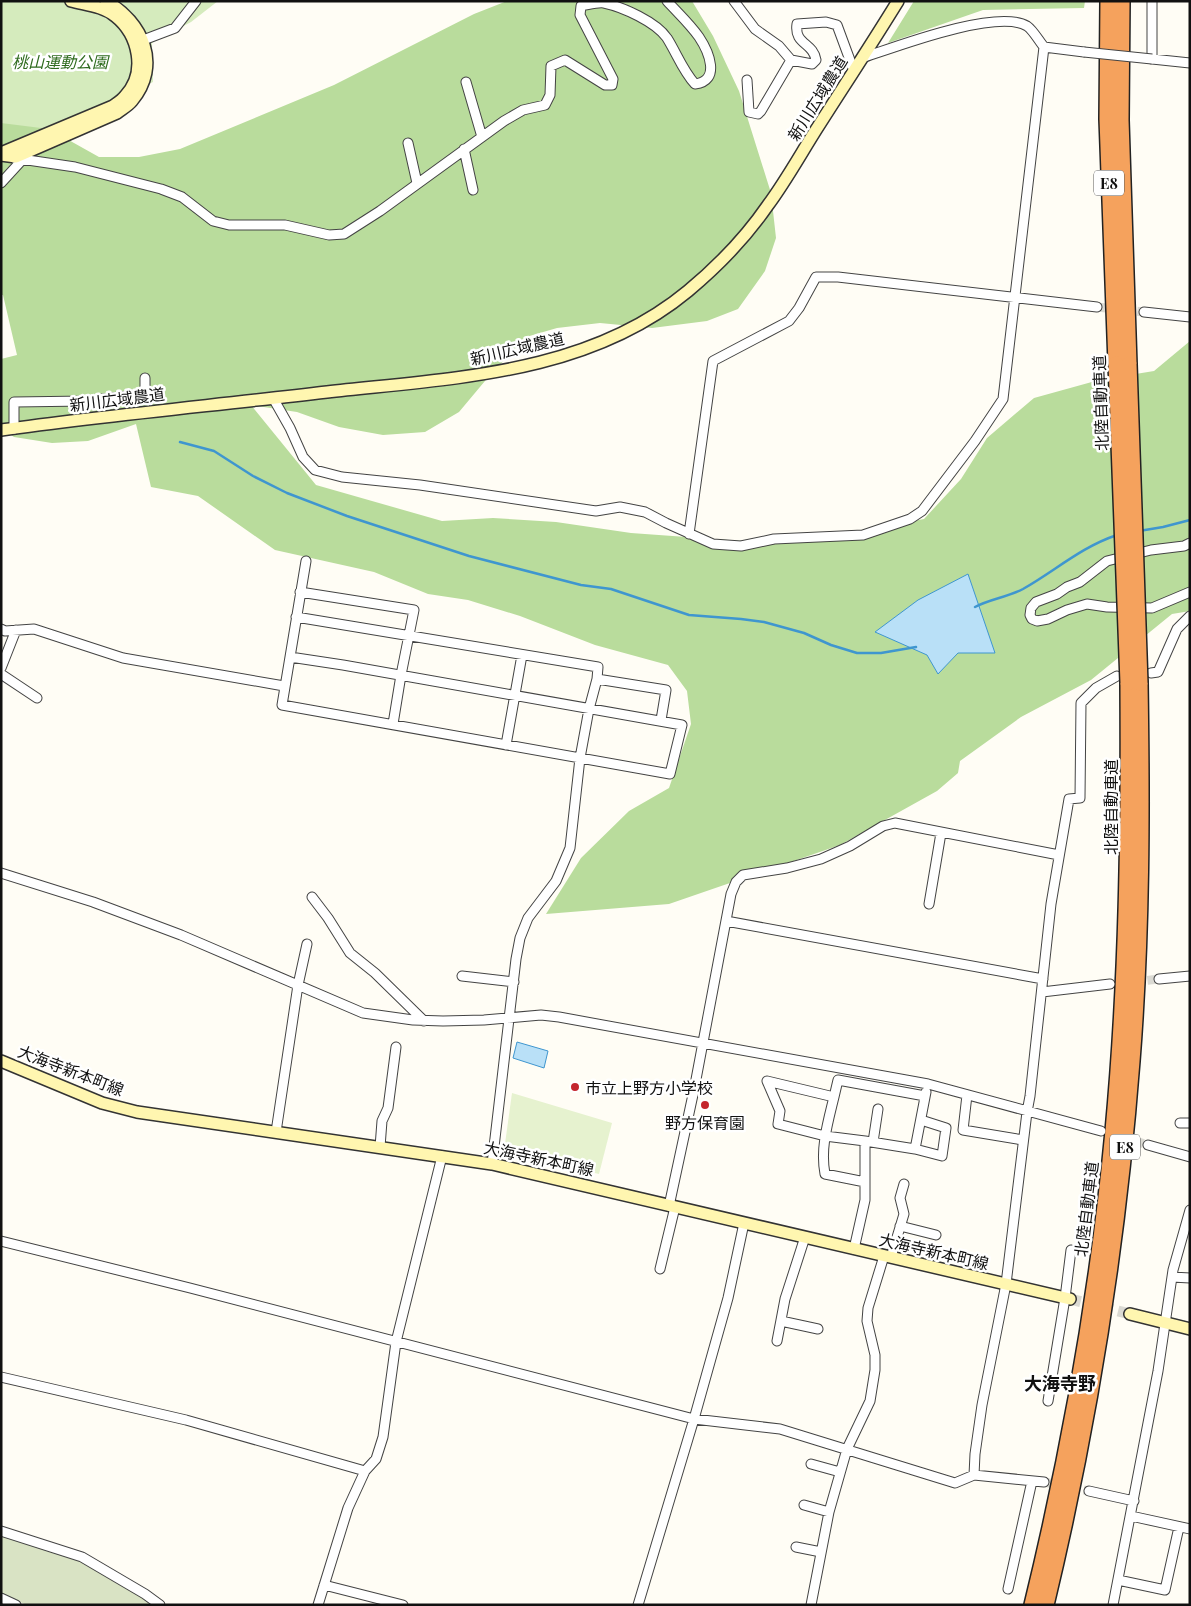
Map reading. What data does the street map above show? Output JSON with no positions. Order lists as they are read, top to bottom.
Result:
{
  "streets": {
    "highway": ["E8", "北陸自動車道"],
    "street": ["新川広域農道", "大海寺新本町線"]
  },
  "districts": ["大海寺野"],
  "parks": ["桃山運動公園"],
  "places": ["市立上野方小学校", "野方保育園"]
}
